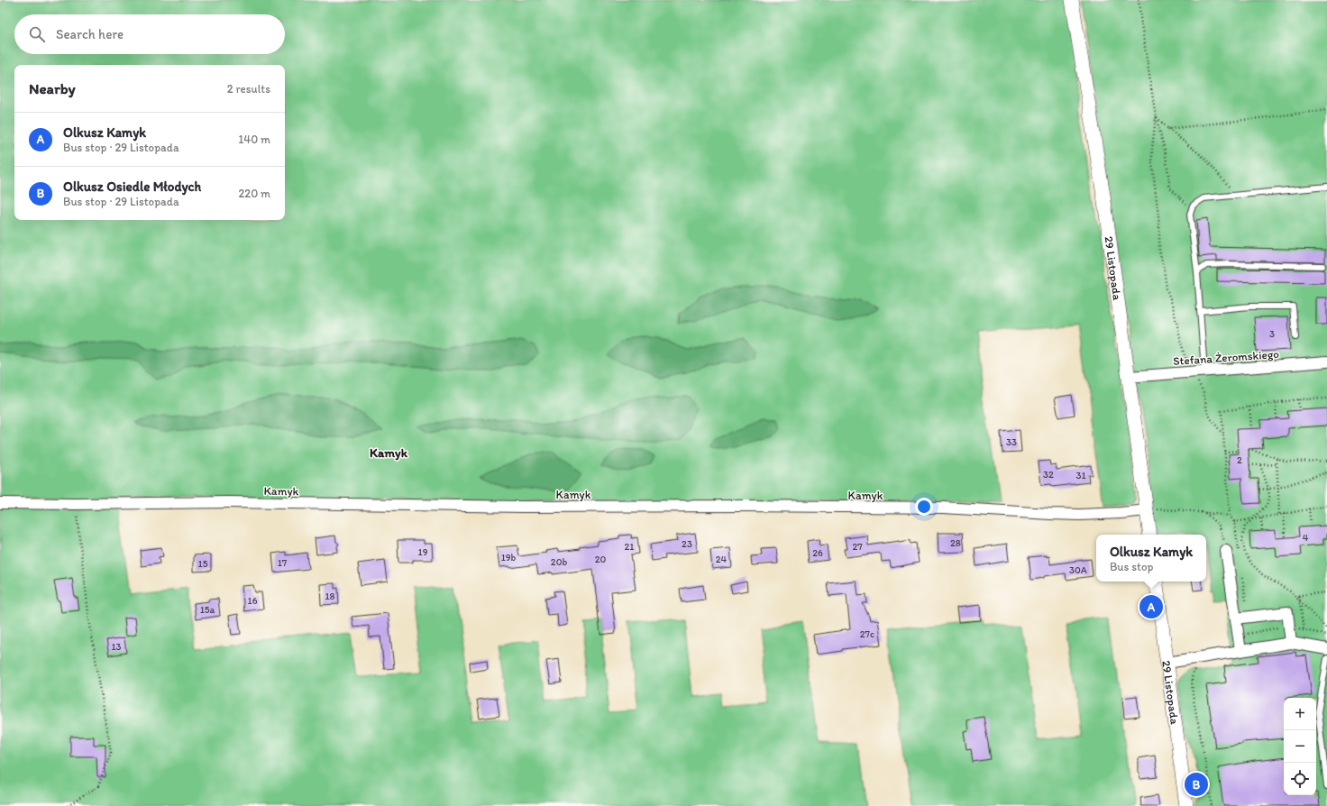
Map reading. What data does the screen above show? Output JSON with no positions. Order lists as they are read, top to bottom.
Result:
{
  "streets": {
    "street": ["29 Listopada", "Stefana Żeromskiego", "Kamyk"]
  },
  "crossings": [
    ["29 Listopada", "Stefana Żeromskiego"],
    ["29 Listopada", "Kamyk"]
  ],
  "districts": ["Kamyk"],
  "house_numbers": [
    "3",
    "33",
    "2",
    "32",
    "31",
    "4",
    "28",
    "23",
    "21",
    "27",
    "19",
    "26",
    "19b",
    "20",
    "24",
    "20b",
    "17",
    "15",
    "30A",
    "18",
    "16",
    "15a",
    "27c",
    "13"
  ],
  "page": {
    "search": "Search here",
    "heading": ["Nearby", "2 results"],
    "list": [
      {
        "mark": "A",
        "name": "Olkusz Kamyk",
        "note": "Bus stop · 29 Listopada",
        "value": "140 m"
      },
      {
        "mark": "B",
        "name": "Olkusz Osiedle Młodych",
        "note": "Bus stop · 29 Listopada",
        "value": "220 m"
      }
    ],
    "popup": ["Olkusz Kamyk", "Bus stop"],
    "pins": ["A", "B"],
    "map_buttons": ["+", "−"]
  }
}
